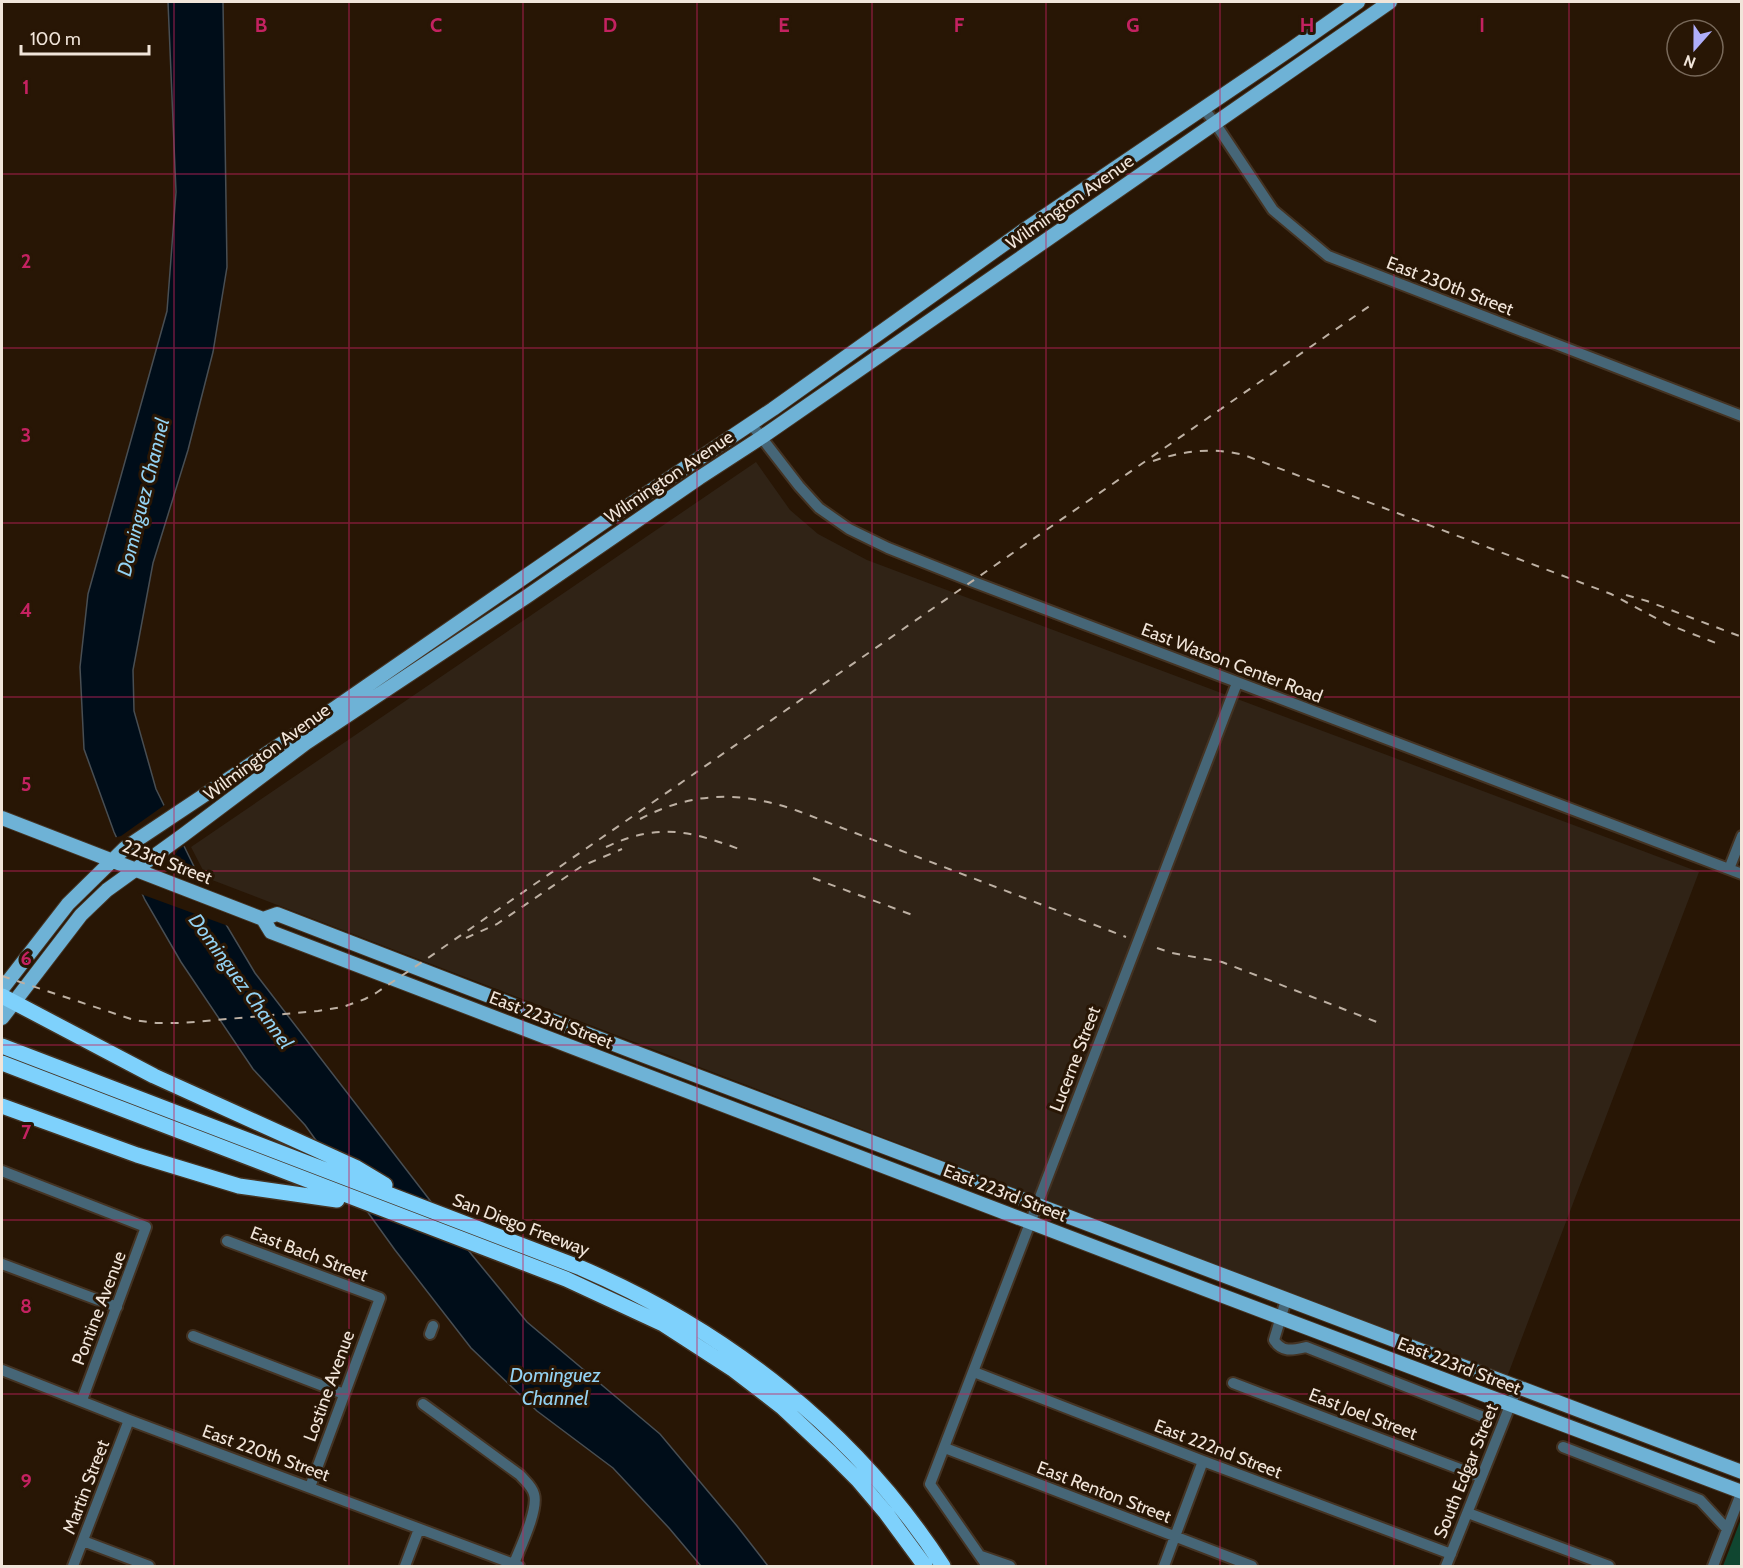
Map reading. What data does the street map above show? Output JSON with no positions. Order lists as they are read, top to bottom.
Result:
{
  "streets": {
    "highway": ["San Diego Freeway"],
    "main road": ["Wilmington Avenue", "223rd Street", "East 223rd Street"],
    "street": [
      "East 230th Street",
      "East Watson Center Road",
      "Lucerne Street",
      "East Bach Street",
      "Pontine Avenue",
      "Lostine Avenue",
      "East Joel Street",
      "East 222nd Street",
      "East 220th Street",
      "South Edgar Street",
      "Martin Street",
      "East Renton Street"
    ]
  },
  "crossings": [
    ["Wilmington Avenue", "East 230th Street"],
    ["Wilmington Avenue", "East Watson Center Road"],
    ["Wilmington Avenue", "223rd Street"],
    ["East Watson Center Road", "Lucerne Street"],
    ["223rd Street", "East 223rd Street"],
    ["East 223rd Street", "Lucerne Street"],
    ["East 223rd Street", "South Edgar Street"],
    ["Lucerne Street", "East 222nd Street"],
    ["Lucerne Street", "East Renton Street"],
    ["East Bach Street", "Lostine Avenue"],
    ["Pontine Avenue", "East 220th Street"],
    ["Lostine Avenue", "East 220th Street"],
    ["East Joel Street", "South Edgar Street"],
    ["East 222nd Street", "South Edgar Street"],
    ["East 220th Street", "Martin Street"]
  ],
  "water": ["Dominguez Channel"],
  "scale_bar": "100 m",
  "north": "bottom",
  "grid": {
    "columns": [
      "B",
      "C",
      "D",
      "E",
      "F",
      "G",
      "H",
      "I"
    ],
    "rows": [
      "1",
      "2",
      "3",
      "4",
      "5",
      "6",
      "7",
      "8",
      "9"
    ]
  }
}
